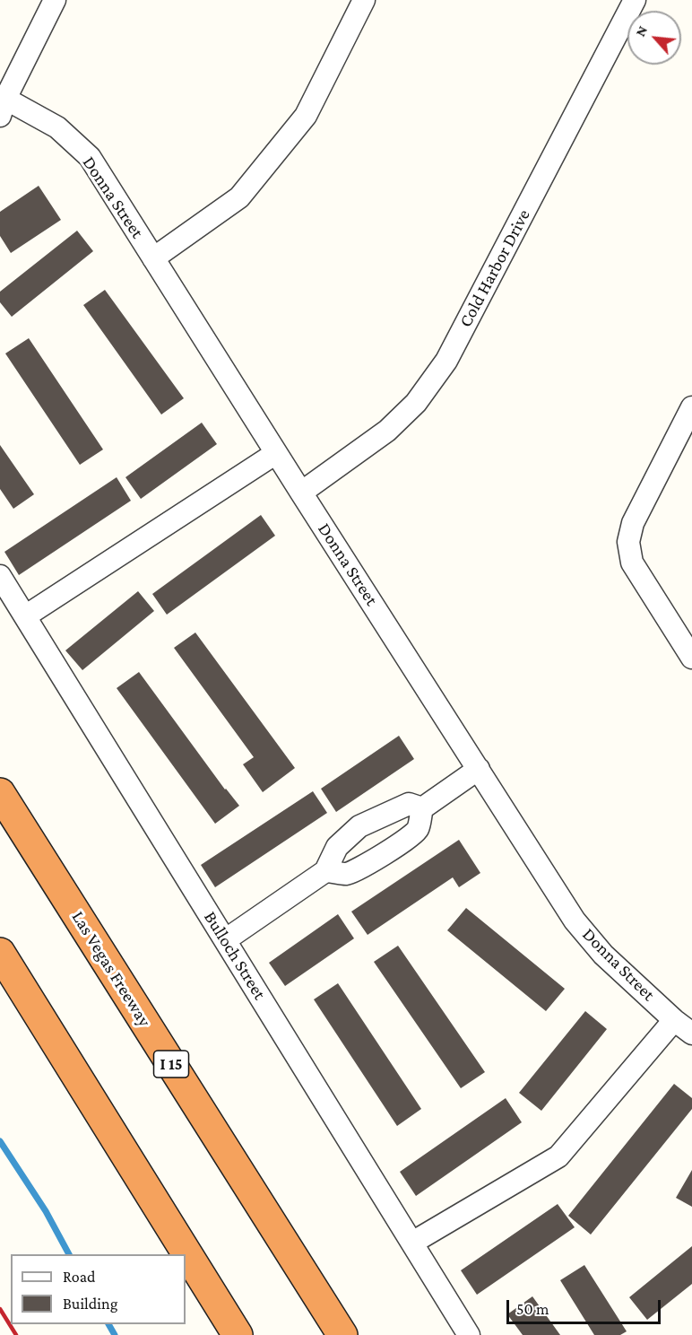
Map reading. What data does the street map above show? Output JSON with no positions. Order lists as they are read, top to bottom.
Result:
{
  "streets": {
    "highway": ["Las Vegas Freeway", "I 15"],
    "street": ["Donna Street", "Cold Harbor Drive", "Bulloch Street"]
  },
  "crossings": [
    ["Donna Street", "Cold Harbor Drive"]
  ],
  "legend": ["Road", "Building"],
  "scale_bar": "50 m",
  "north": "top left"
}
